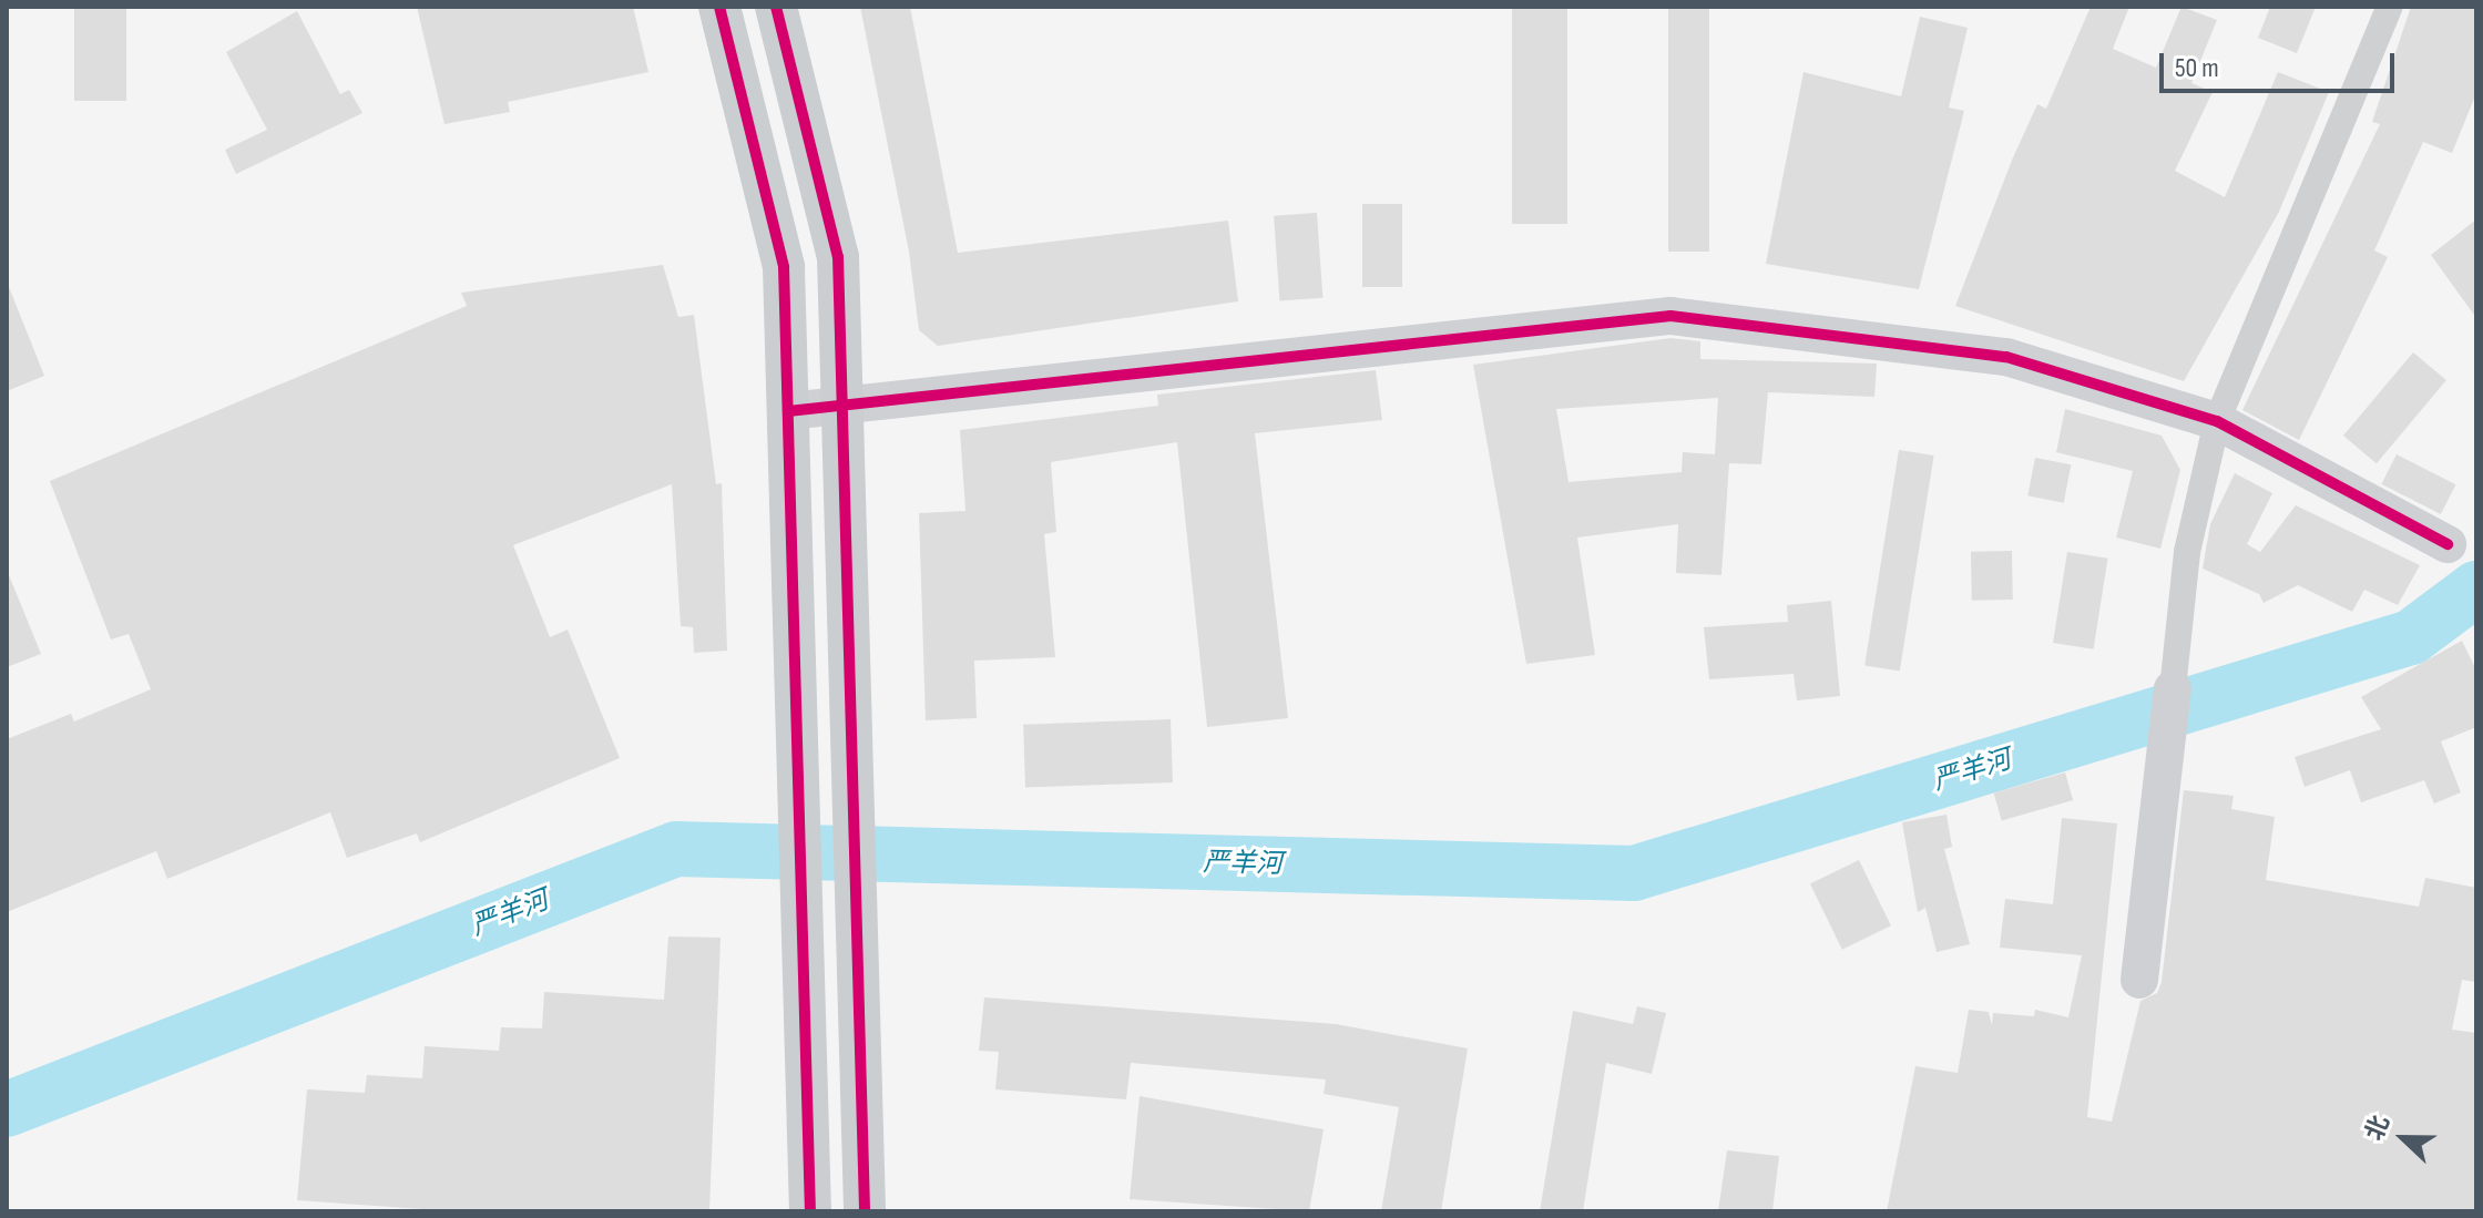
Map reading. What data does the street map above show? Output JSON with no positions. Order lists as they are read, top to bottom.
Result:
{
  "water": ["严羊河"],
  "scale_bar": "50 m",
  "north": "left"
}
